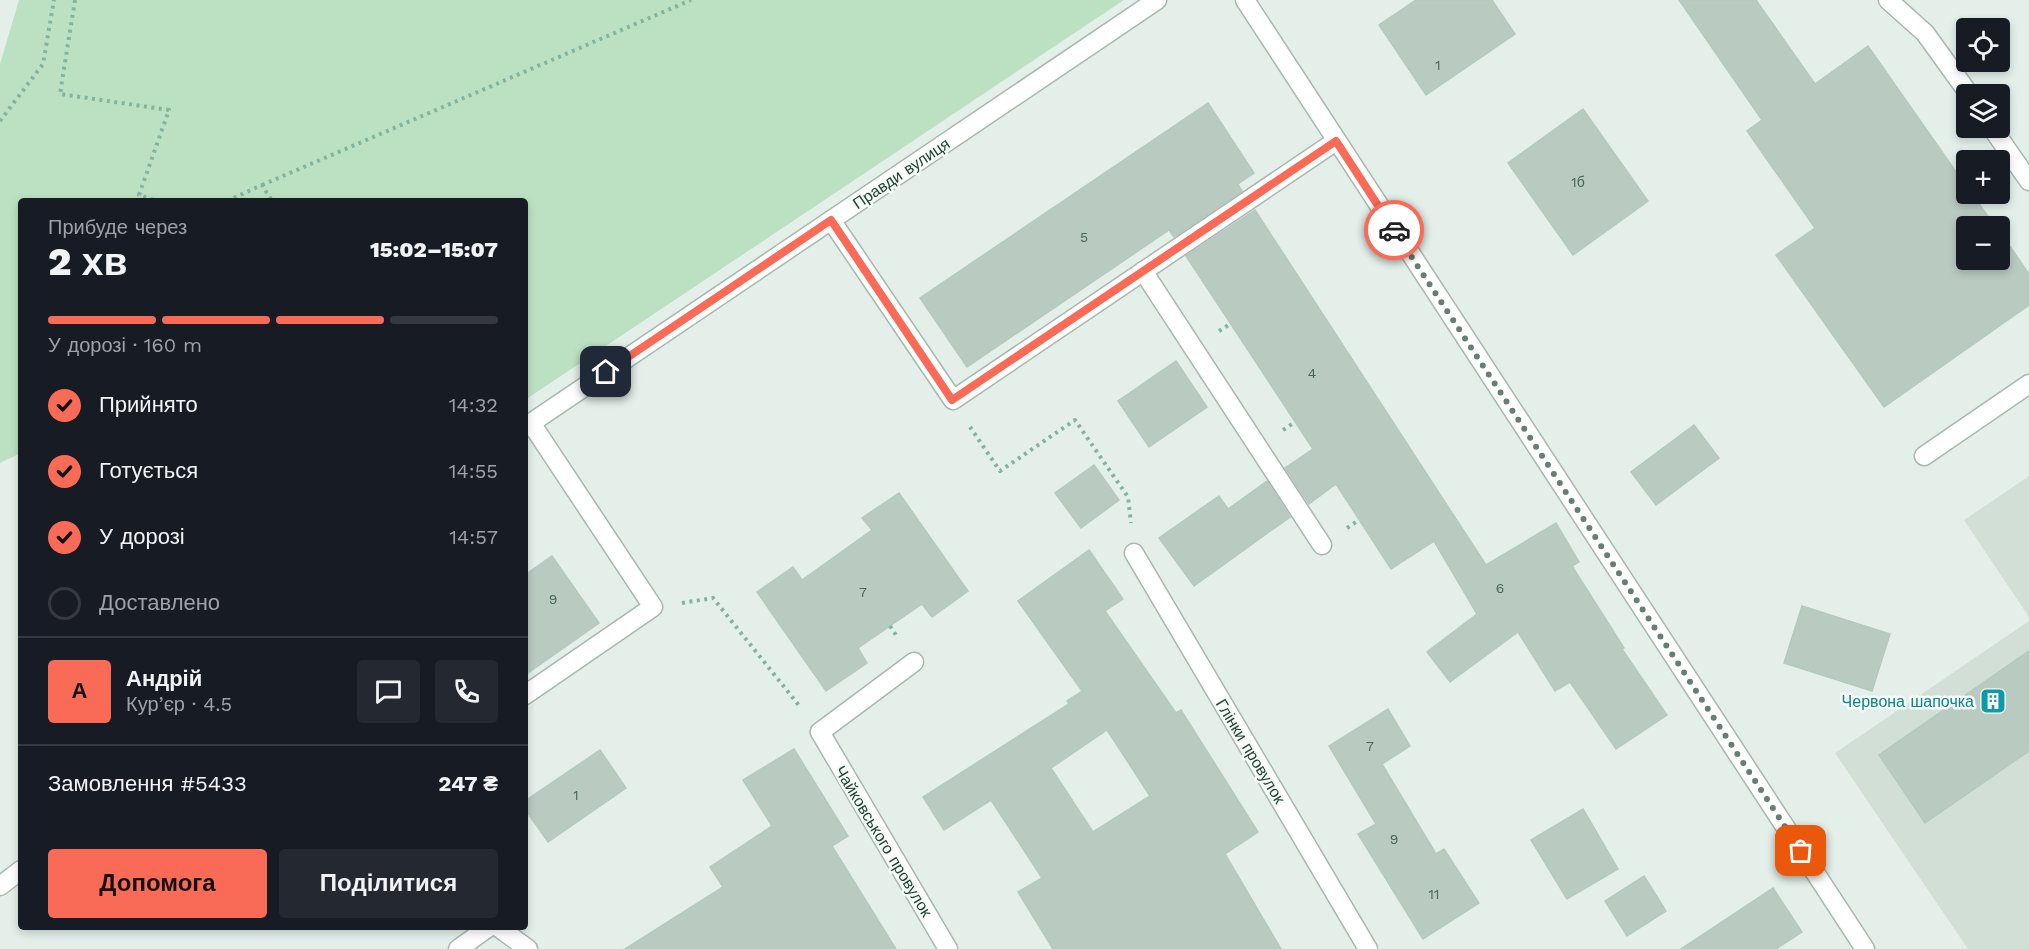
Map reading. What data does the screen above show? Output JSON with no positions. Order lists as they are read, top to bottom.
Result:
{
  "streets": {
    "street": ["Правди вулиця", "Глінки провулок", "Чайковського провулок"]
  },
  "places": {
    "building": ["Червона шапочка"]
  },
  "house_numbers": [
    "1",
    "1б",
    "5",
    "4",
    "6",
    "7",
    "9",
    "7",
    "1",
    "9",
    "11"
  ],
  "page": {
    "map_buttons": ["+", "−"],
    "heading": ["2 хв", "Прибуде через", "15:02–15:07"],
    "panel": [
      "Андрій",
      "Кур’єр · 4.5",
      "Замовлення #5433",
      "247 ₴"
    ],
    "bar": "У дорозі · 160 m",
    "list": [
      ["Прийнято", "14:32"],
      ["Готується", "14:55"],
      ["У дорозі", "14:57"],
      "Доставлено"
    ],
    "round": "А",
    "buttons": ["Допомога", "Поділитися"]
  }
}
